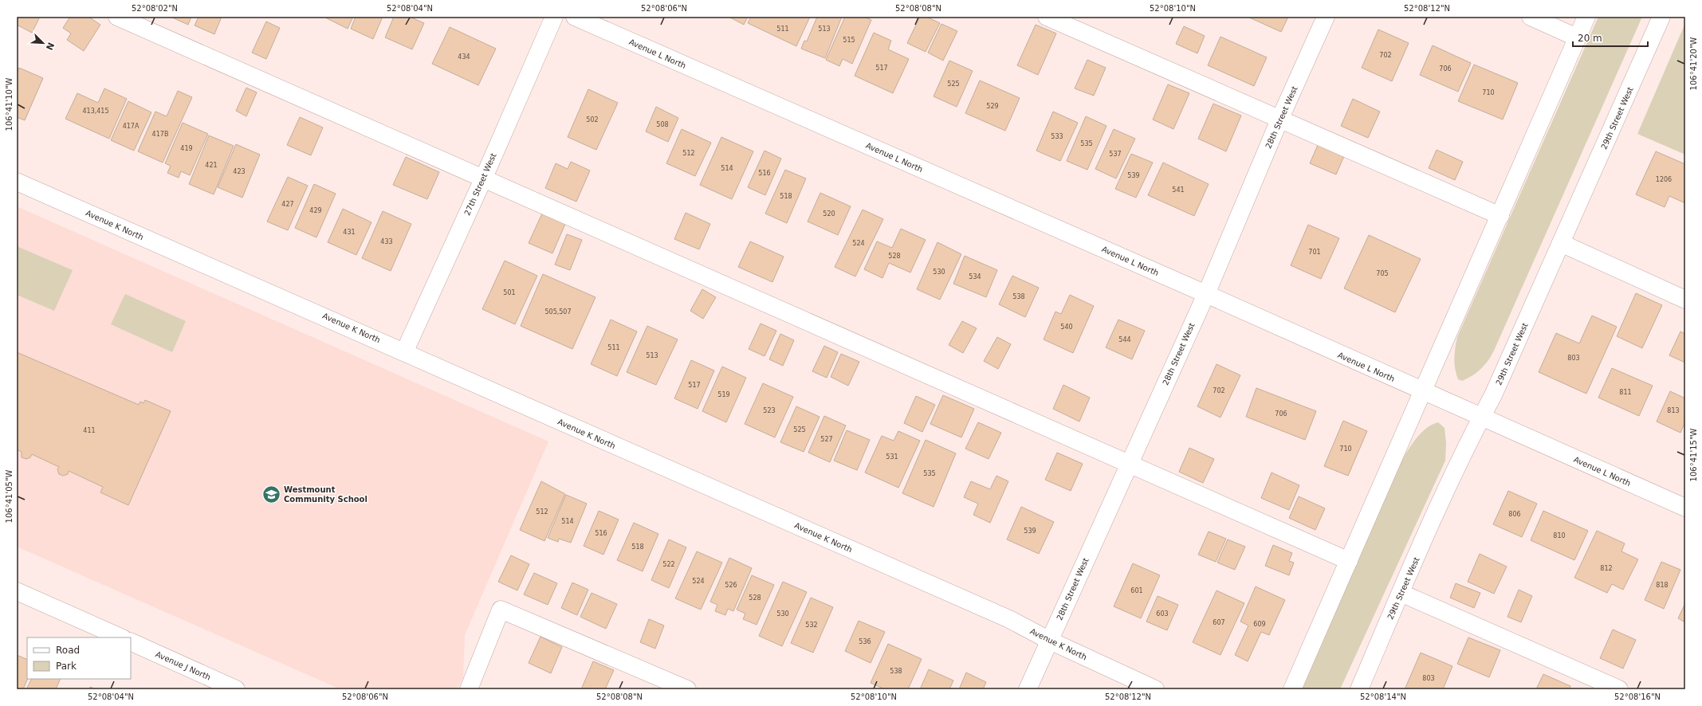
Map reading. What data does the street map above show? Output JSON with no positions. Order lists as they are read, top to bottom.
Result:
{
  "streets": {
    "street": [
      "Avenue L North",
      "28th Street West",
      "29th Street West",
      "27th Street West",
      "Avenue K North",
      "Avenue J North"
    ]
  },
  "crossings": [
    ["Avenue L North", "28th Street West"],
    ["Avenue L North", "29th Street West"],
    ["28th Street West", "Avenue K North"],
    ["27th Street West", "Avenue K North"]
  ],
  "places": {
    "school or university": ["Westmount Community School"]
  },
  "house_numbers": [
    "511",
    "513",
    "515",
    "702",
    "434",
    "517",
    "706",
    "525",
    "710",
    "529",
    "413,415",
    "502",
    "508",
    "417A",
    "417B",
    "533",
    "535",
    "419",
    "512",
    "537",
    "421",
    "514",
    "423",
    "516",
    "539",
    "1206",
    "541",
    "518",
    "427",
    "429",
    "520",
    "431",
    "433",
    "524",
    "701",
    "528",
    "530",
    "705",
    "534",
    "501",
    "538",
    "505,507",
    "540",
    "544",
    "511",
    "513",
    "803",
    "517",
    "702",
    "811",
    "519",
    "523",
    "813",
    "706",
    "525",
    "411",
    "527",
    "710",
    "531",
    "535",
    "512",
    "806",
    "514",
    "539",
    "516",
    "810",
    "518",
    "522",
    "812",
    "524",
    "526",
    "818",
    "601",
    "528",
    "530",
    "603",
    "607",
    "609",
    "532",
    "536",
    "538",
    "803"
  ],
  "legend": ["Road", "Park"],
  "scale_bar": "20 m",
  "north": "bottom right",
  "coordinates": [
    "52°08'02\"N",
    "52°08'04\"N",
    "52°08'06\"N",
    "52°08'08\"N",
    "52°08'10\"N",
    "52°08'12\"N",
    "106°41'20\"W",
    "106°41'10\"W",
    "106°41'15\"W",
    "106°41'05\"W",
    "52°08'14\"N",
    "52°08'16\"N"
  ]
}
